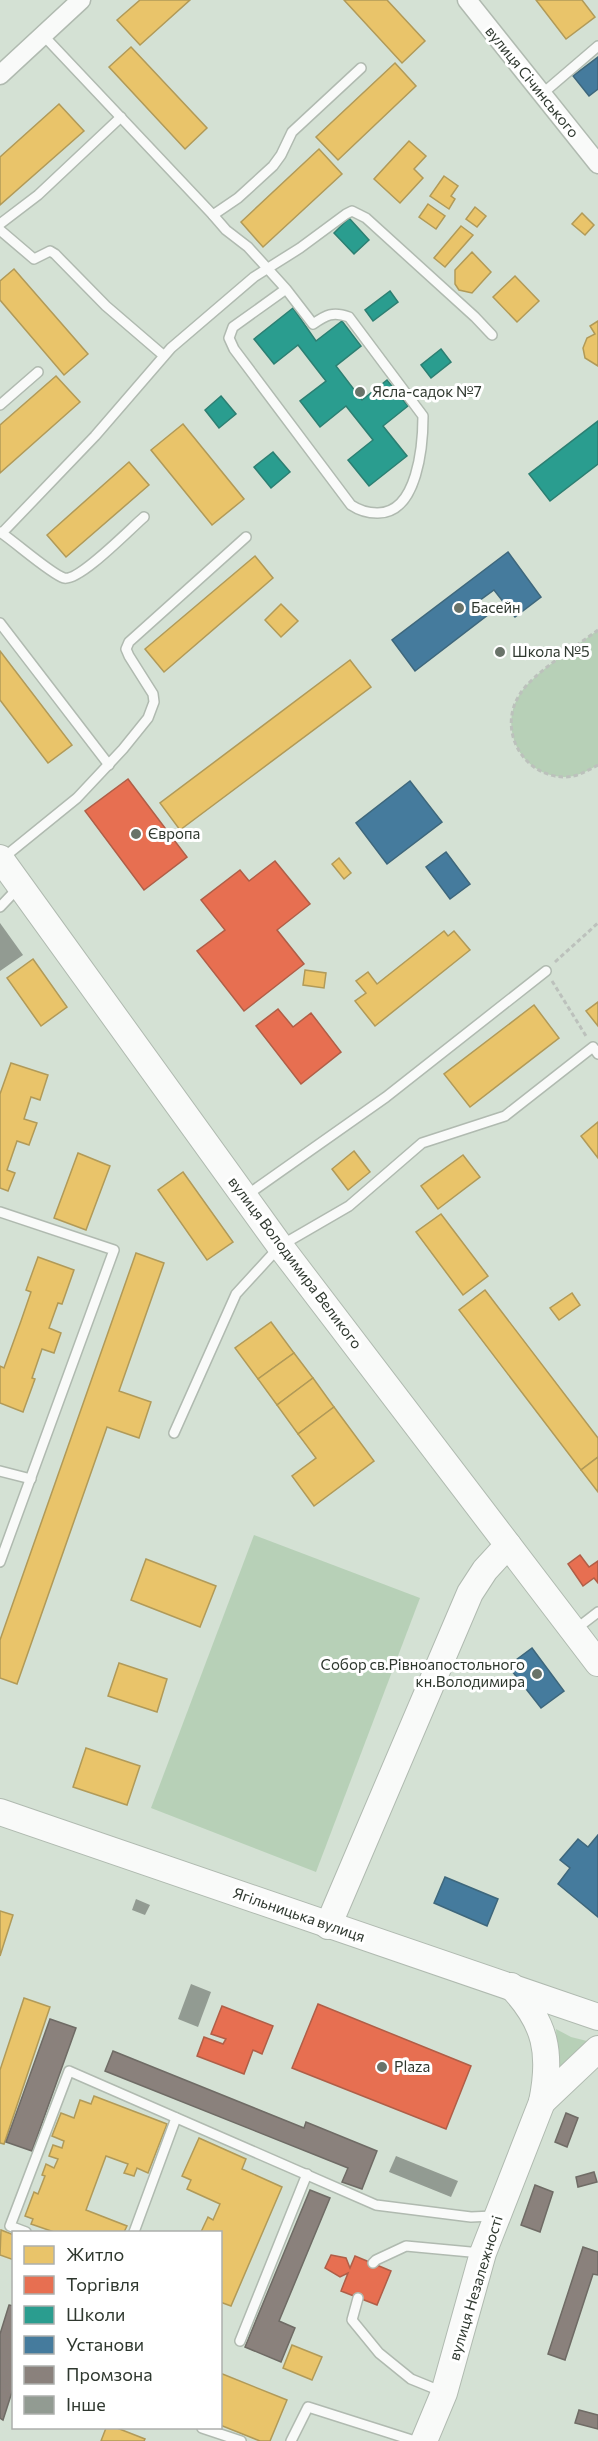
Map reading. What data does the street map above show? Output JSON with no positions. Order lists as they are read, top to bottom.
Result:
{
  "streets": {
    "main road": ["вулиця Володимира Великого", "Ягільницька вулиця", "вулиця Незалежності"],
    "street": ["вулиця Січинського"]
  },
  "crossings": [
    ["Ягільницька вулиця", "вулиця Незалежності"]
  ],
  "places": [
    "Ясла-садок №7",
    "Басейн",
    "Школа №5",
    "Європа",
    "Собор св.Рівноапостольного кн.Володимира",
    "Plaza"
  ],
  "legend": [
    "Житло",
    "Торгівля",
    "Школи",
    "Установи",
    "Промзона",
    "Інше"
  ]
}
